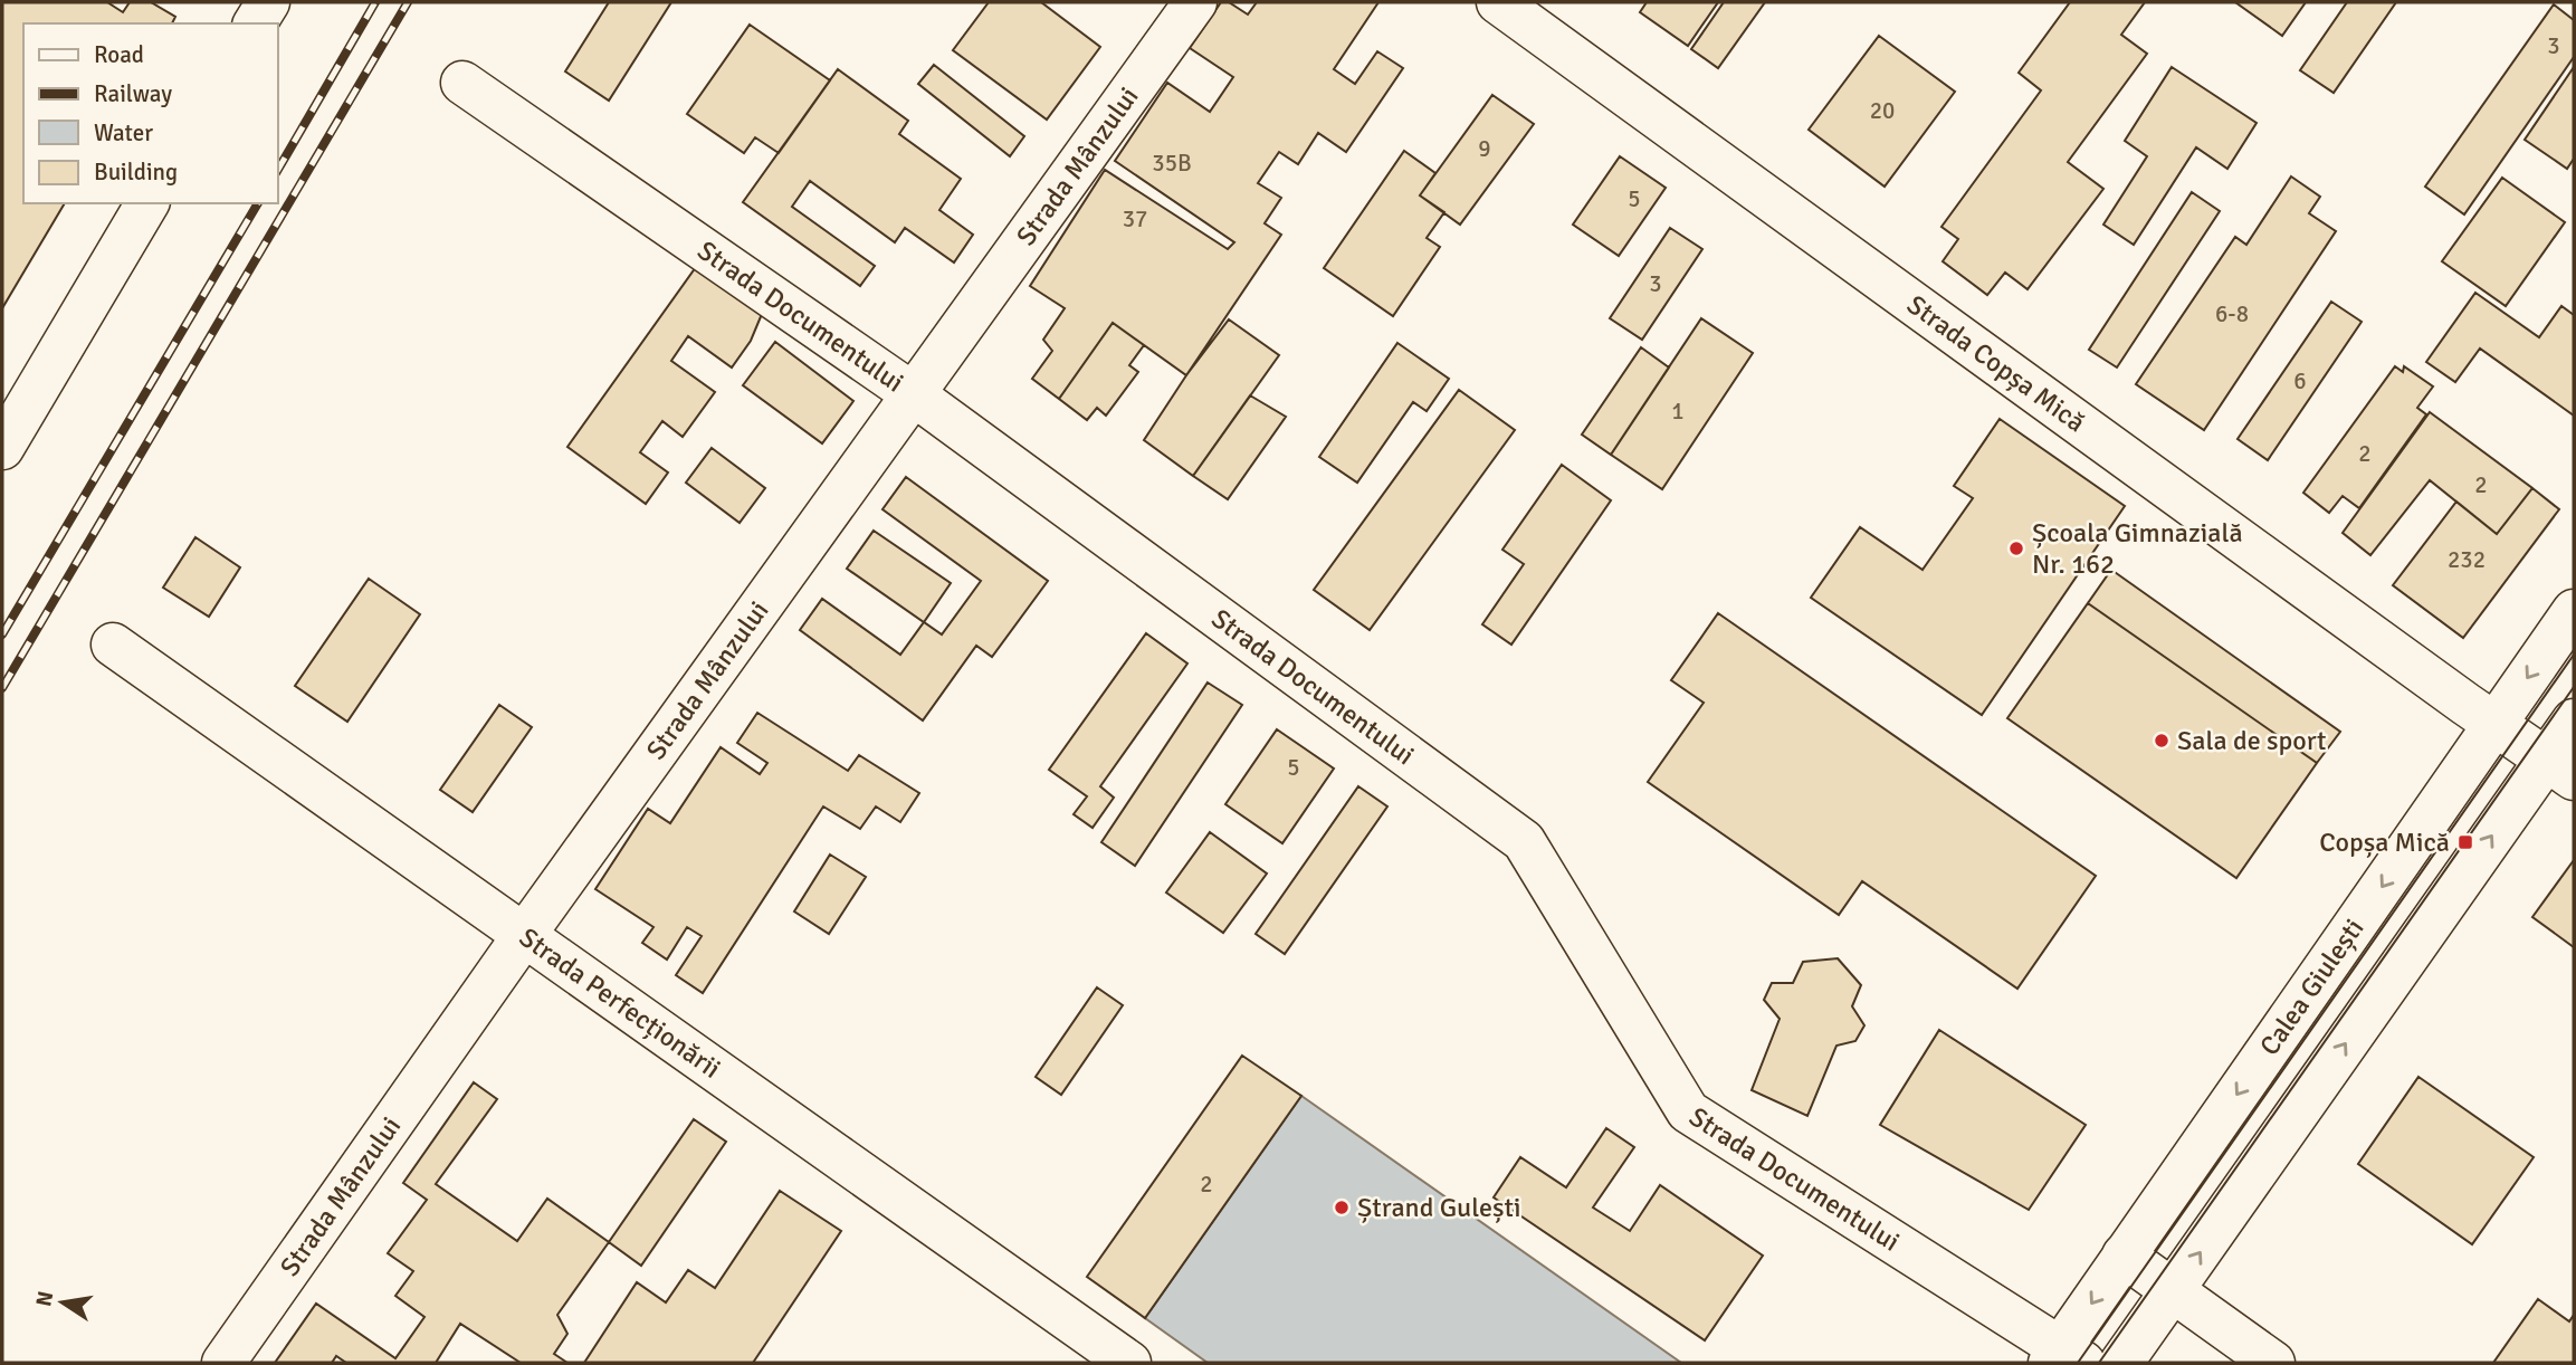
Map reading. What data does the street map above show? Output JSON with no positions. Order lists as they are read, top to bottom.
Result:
{
  "streets": {
    "street": [
      "Strada Mânzului",
      "Strada Documentului",
      "Strada Copșa Mică",
      "Calea Giulești",
      "Strada Perfecționării"
    ]
  },
  "crossings": [
    ["Strada Mânzului", "Strada Documentului"],
    ["Strada Mânzului", "Strada Perfecționării"],
    ["Strada Documentului", "Calea Giulești"],
    ["Strada Copșa Mică", "Calea Giulești"]
  ],
  "places": {
    "other": ["Școala Gimnazială Nr. 162", "Sala de sport", "Ștrand Gulești"],
    "transit": ["Copșa Mică"]
  },
  "house_numbers": [
    "3",
    "20",
    "9",
    "35B",
    "5",
    "37",
    "3",
    "6-8",
    "6",
    "1",
    "2",
    "2",
    "232",
    "5",
    "2"
  ],
  "legend": [
    "Road",
    "Railway",
    "Water",
    "Building"
  ],
  "north": "left"
}
